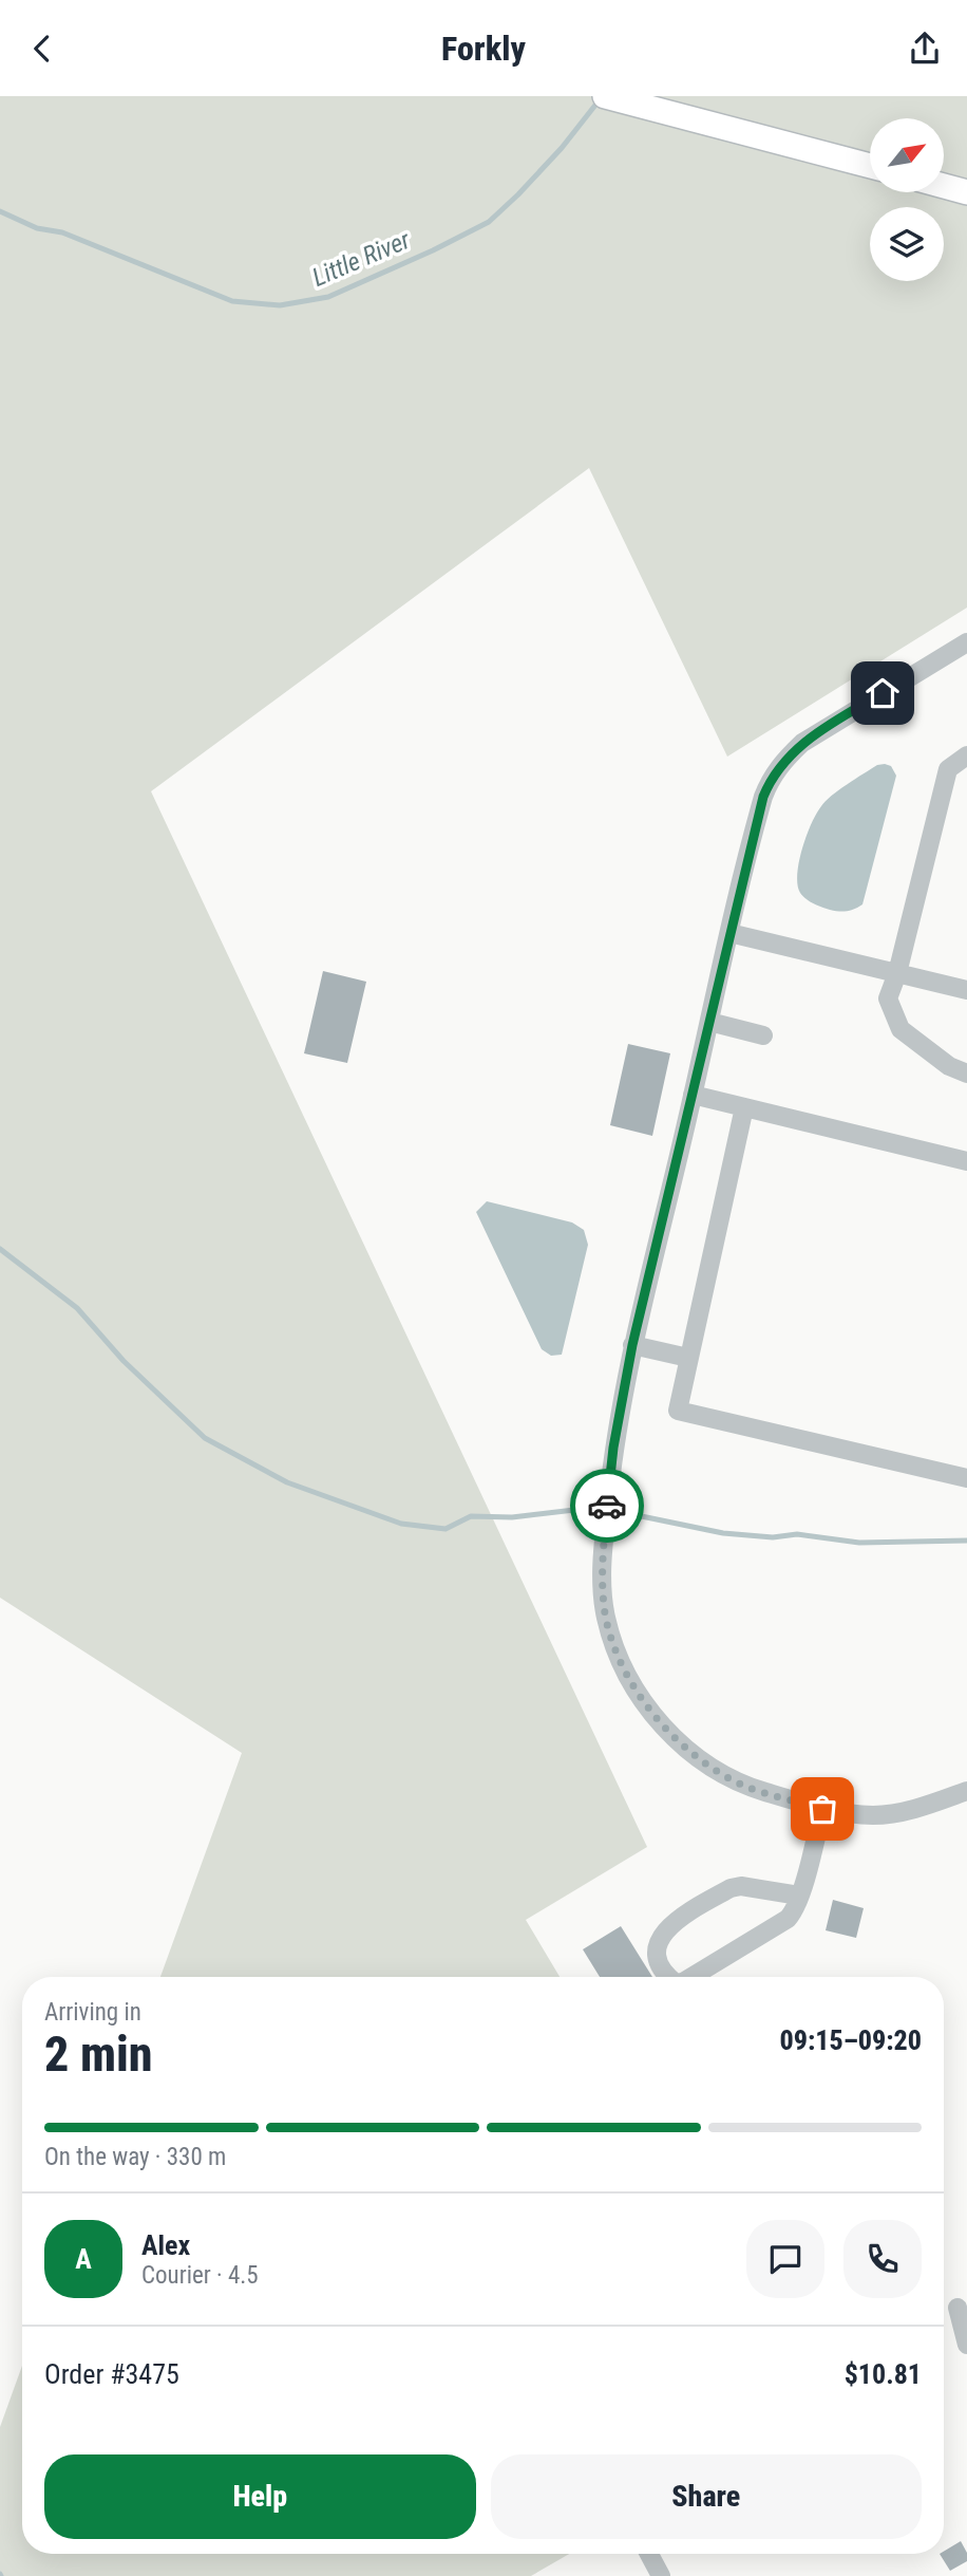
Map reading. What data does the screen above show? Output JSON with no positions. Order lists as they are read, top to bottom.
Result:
{
  "water": ["Little River"],
  "north": "top right",
  "page": {
    "header": "Forkly",
    "heading": ["2 min", "Arriving in", "09:15–09:20"],
    "panel": [
      "Alex",
      "Courier · 4.5",
      "Order #3475",
      "$10.81"
    ],
    "bar": "On the way · 330 m",
    "round": "A",
    "buttons": ["Help", "Share"]
  }
}
